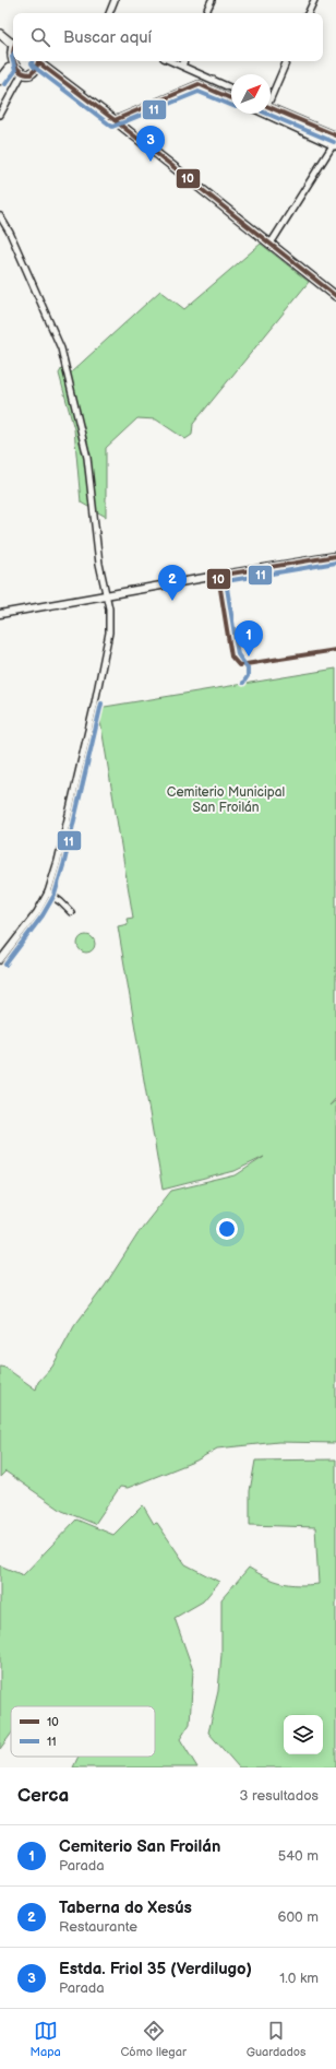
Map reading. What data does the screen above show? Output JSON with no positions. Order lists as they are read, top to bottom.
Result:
{
  "parks": ["Cemiterio Municipal San Froilán"],
  "lines": ["transit line 10", "transit line 11"],
  "legend": ["10", "11"],
  "north": "top right",
  "page": {
    "search": "Buscar aquí",
    "pins": ["3", "2", "1"],
    "heading": ["Cerca", "3 resultados"],
    "list": [
      {
        "mark": "1",
        "name": "Cemiterio San Froilán",
        "note": "Parada",
        "value": "540 m"
      },
      {
        "mark": "2",
        "name": "Taberna do Xesús",
        "note": "Restaurante",
        "value": "600 m"
      },
      {
        "mark": "3",
        "name": "Estda. Friol 35 (Verdilugo)",
        "note": "Parada",
        "value": "1.0 km"
      }
    ],
    "nav": ["Mapa", "Cómo llegar", "Guardados"]
  }
}
